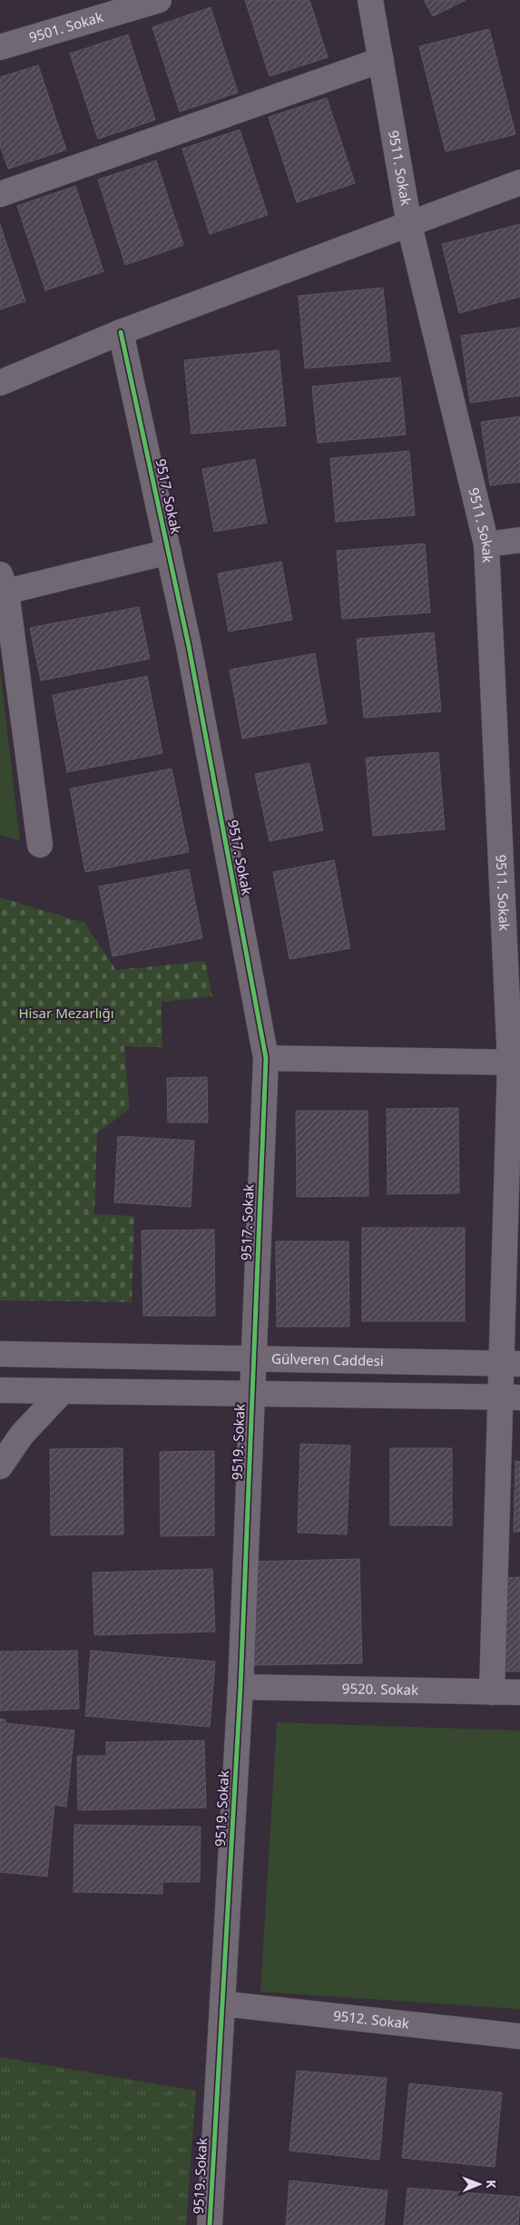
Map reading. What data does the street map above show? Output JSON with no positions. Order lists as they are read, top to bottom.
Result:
{
  "streets": {
    "street": [
      "9501. Sokak",
      "9511. Sokak",
      "9517. Sokak",
      "Gülveren Caddesi",
      "9519. Sokak",
      "9520. Sokak",
      "9512. Sokak"
    ]
  },
  "crossings": [
    ["9511. Sokak", "Gülveren Caddesi"],
    ["9511. Sokak", "9520. Sokak"],
    ["9517. Sokak", "Gülveren Caddesi"],
    ["9517. Sokak", "9519. Sokak"],
    ["9519. Sokak", "9520. Sokak"],
    ["9519. Sokak", "9512. Sokak"]
  ],
  "parks": ["Hisar Mezarlığı"],
  "north": "right"
}
